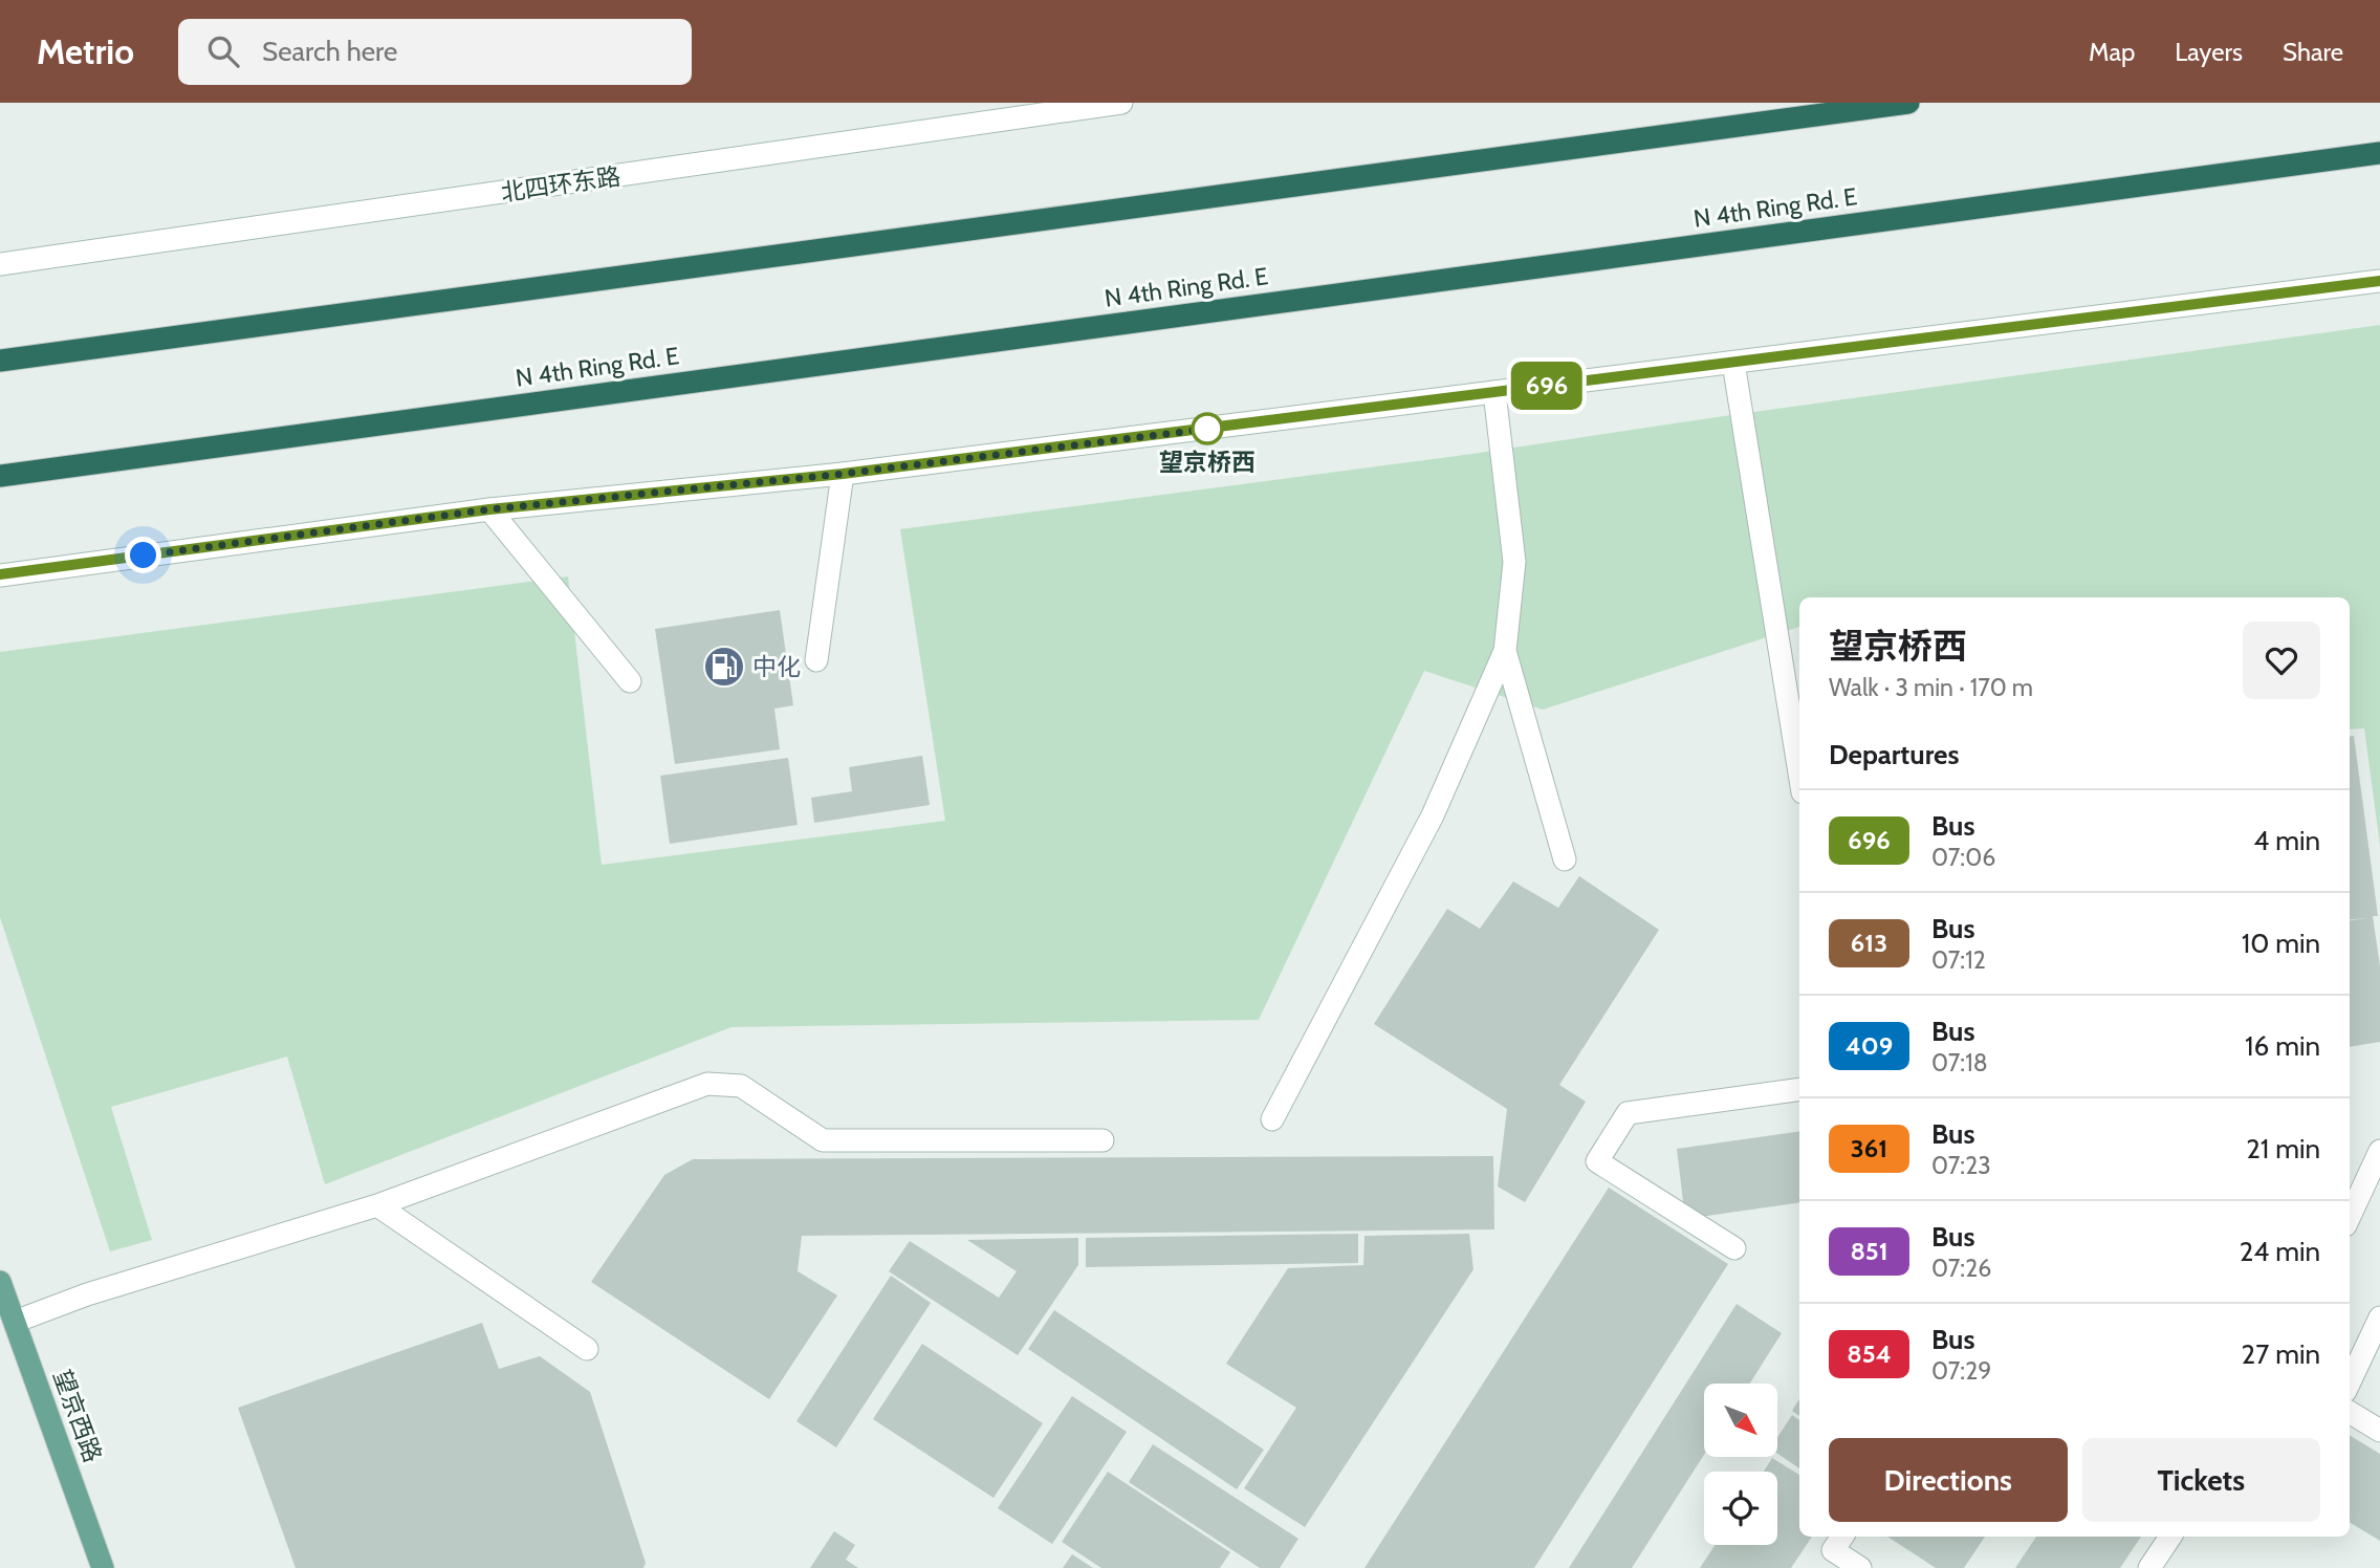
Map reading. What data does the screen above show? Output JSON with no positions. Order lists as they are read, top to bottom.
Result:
{
  "streets": {
    "highway": ["N 4th Ring Rd. E"],
    "main road": ["望京西路"],
    "street": ["北四环东路"]
  },
  "places": {
    "other": ["望京桥西"],
    "fuel station": ["中化"]
  },
  "lines": ["bus line 696"],
  "north": "bottom right",
  "page": {
    "header": "Metrio",
    "search": "Search here",
    "nav": ["Map", "Layers", "Share"],
    "on_map": "696",
    "heading": [
      ["望京桥西", "Walk · 3 min · 170 m"],
      "Departures"
    ],
    "list": [
      {
        "mark": "696",
        "name": "Bus",
        "note": "07:06",
        "value": "4 min"
      },
      {
        "mark": "613",
        "name": "Bus",
        "note": "07:12",
        "value": "10 min"
      },
      {
        "mark": "409",
        "name": "Bus",
        "note": "07:18",
        "value": "16 min"
      },
      {
        "mark": "361",
        "name": "Bus",
        "note": "07:23",
        "value": "21 min"
      },
      {
        "mark": "851",
        "name": "Bus",
        "note": "07:26",
        "value": "24 min"
      },
      {
        "mark": "854",
        "name": "Bus",
        "note": "07:29",
        "value": "27 min"
      }
    ],
    "buttons": ["Directions", "Tickets"]
  }
}
